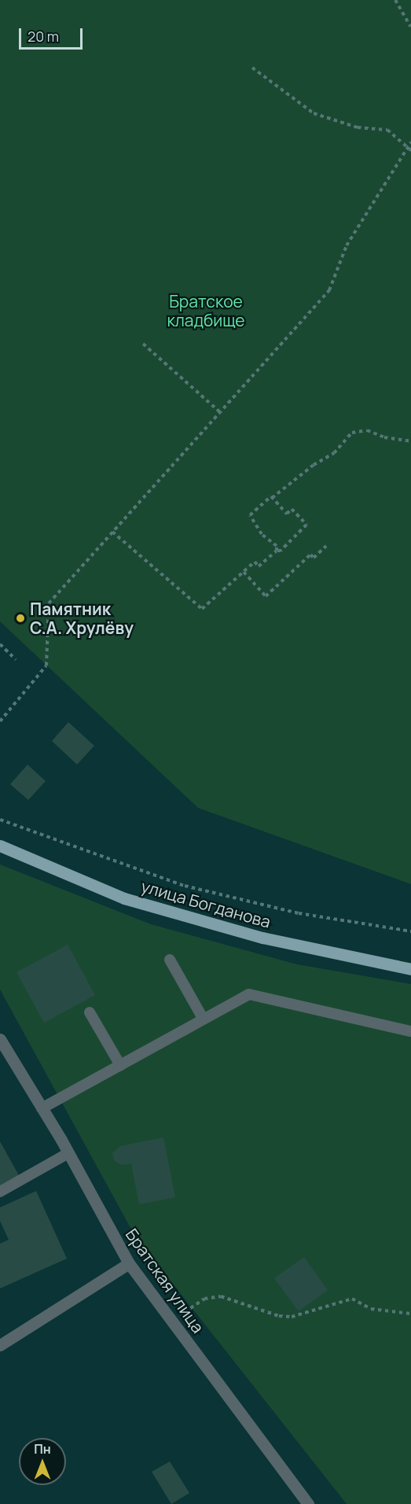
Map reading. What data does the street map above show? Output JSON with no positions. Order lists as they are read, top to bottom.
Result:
{
  "streets": {
    "main road": ["улица Богданова"],
    "street": ["Братская улица"]
  },
  "parks": ["Братское кладбище"],
  "places": ["Памятник С.А. Хрулёву"],
  "scale_bar": "20 m",
  "north": "top"
}
